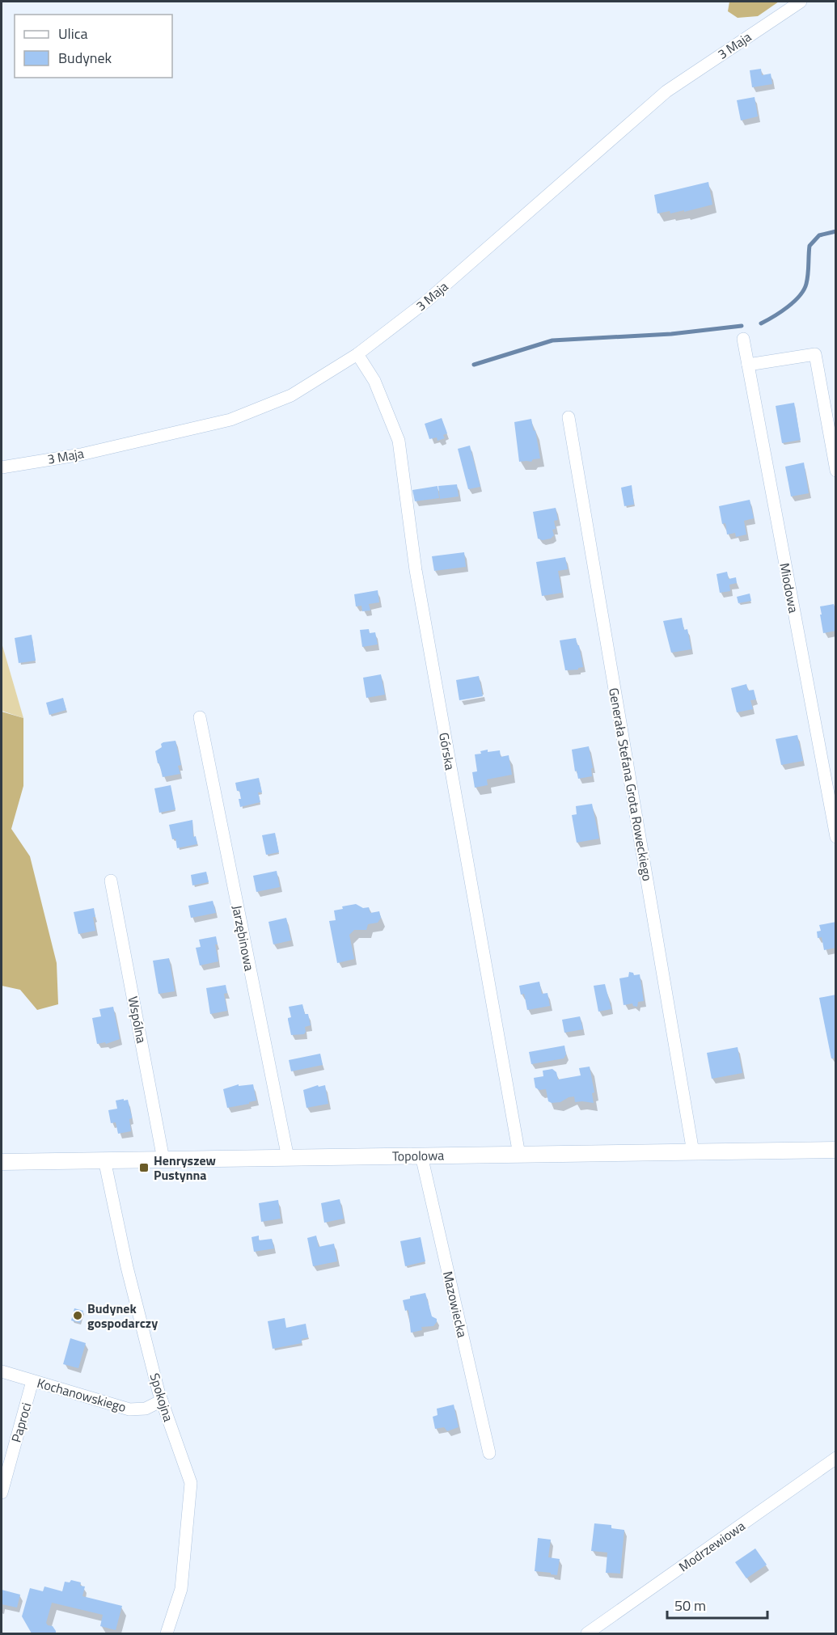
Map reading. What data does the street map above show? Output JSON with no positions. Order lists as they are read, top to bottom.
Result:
{
  "streets": {
    "street": [
      "3 Maja",
      "Miodowa",
      "Górska",
      "Generała Stefana Grota Roweckiego",
      "Jarzębinowa",
      "Wspólna",
      "Topolowa",
      "Mazowiecka",
      "Kochanowskiego",
      "Spokojna",
      "Paproci",
      "Modrzewiowa"
    ]
  },
  "crossings": [
    ["3 Maja", "Górska"],
    ["Górska", "Topolowa"],
    ["Generała Stefana Grota Roweckiego", "Topolowa"],
    ["Jarzębinowa", "Topolowa"],
    ["Wspólna", "Topolowa"],
    ["Topolowa", "Mazowiecka"],
    ["Topolowa", "Spokojna"],
    ["Kochanowskiego", "Spokojna"],
    ["Kochanowskiego", "Paproci"]
  ],
  "places": {
    "transit": ["Henryszew Pustynna"],
    "other": ["Budynek gospodarczy"]
  },
  "legend": ["Ulica", "Budynek"],
  "scale_bar": "50 m"
}
